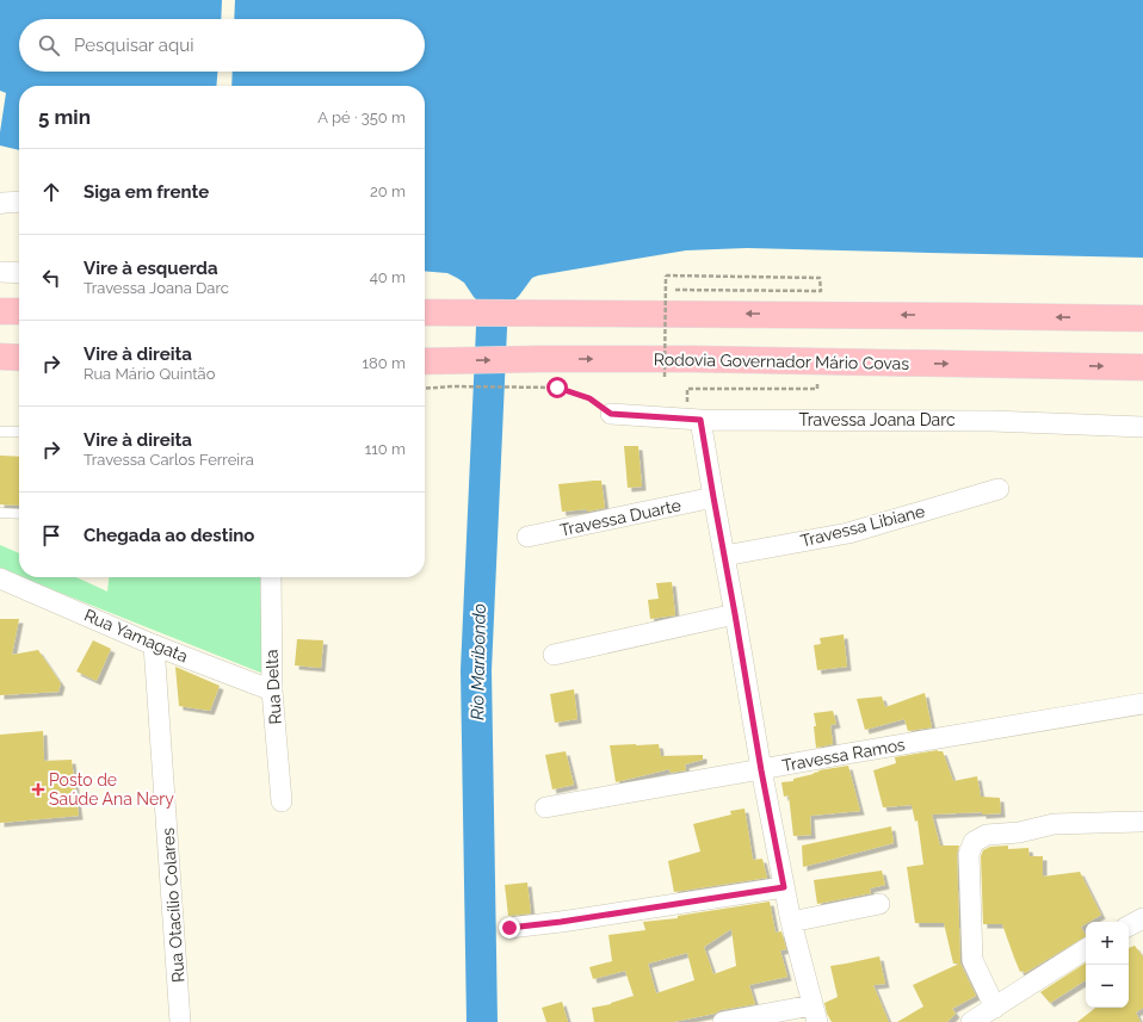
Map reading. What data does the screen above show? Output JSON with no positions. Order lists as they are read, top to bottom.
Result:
{
  "streets": {
    "highway": ["Rodovia Governador Mário Covas"],
    "street": [
      "Travessa Joana Darc",
      "Travessa Duarte",
      "Travessa Libiane",
      "Rua Yamagata",
      "Rua Delta",
      "Travessa Ramos",
      "Rua Otacílio Colares"
    ]
  },
  "crossings": [
    ["Rua Yamagata", "Rua Delta"],
    ["Rua Yamagata", "Rua Otacílio Colares"]
  ],
  "water": ["Rio Maribondo"],
  "places": {
    "health": ["Posto de Saúde Ana Nery"]
  },
  "page": {
    "search": "Pesquisar aqui",
    "heading": ["5 min", "A pé · 350 m"],
    "list": [
      ["Siga em frente", "20 m"],
      ["Vire à esquerda", "Travessa Joana Darc", "40 m"],
      ["Vire à direita", "Rua Mário Quintão", "180 m"],
      ["Vire à direita", "Travessa Carlos Ferreira", "110 m"],
      "Chegada ao destino"
    ],
    "map_buttons": ["+", "−"]
  }
}
